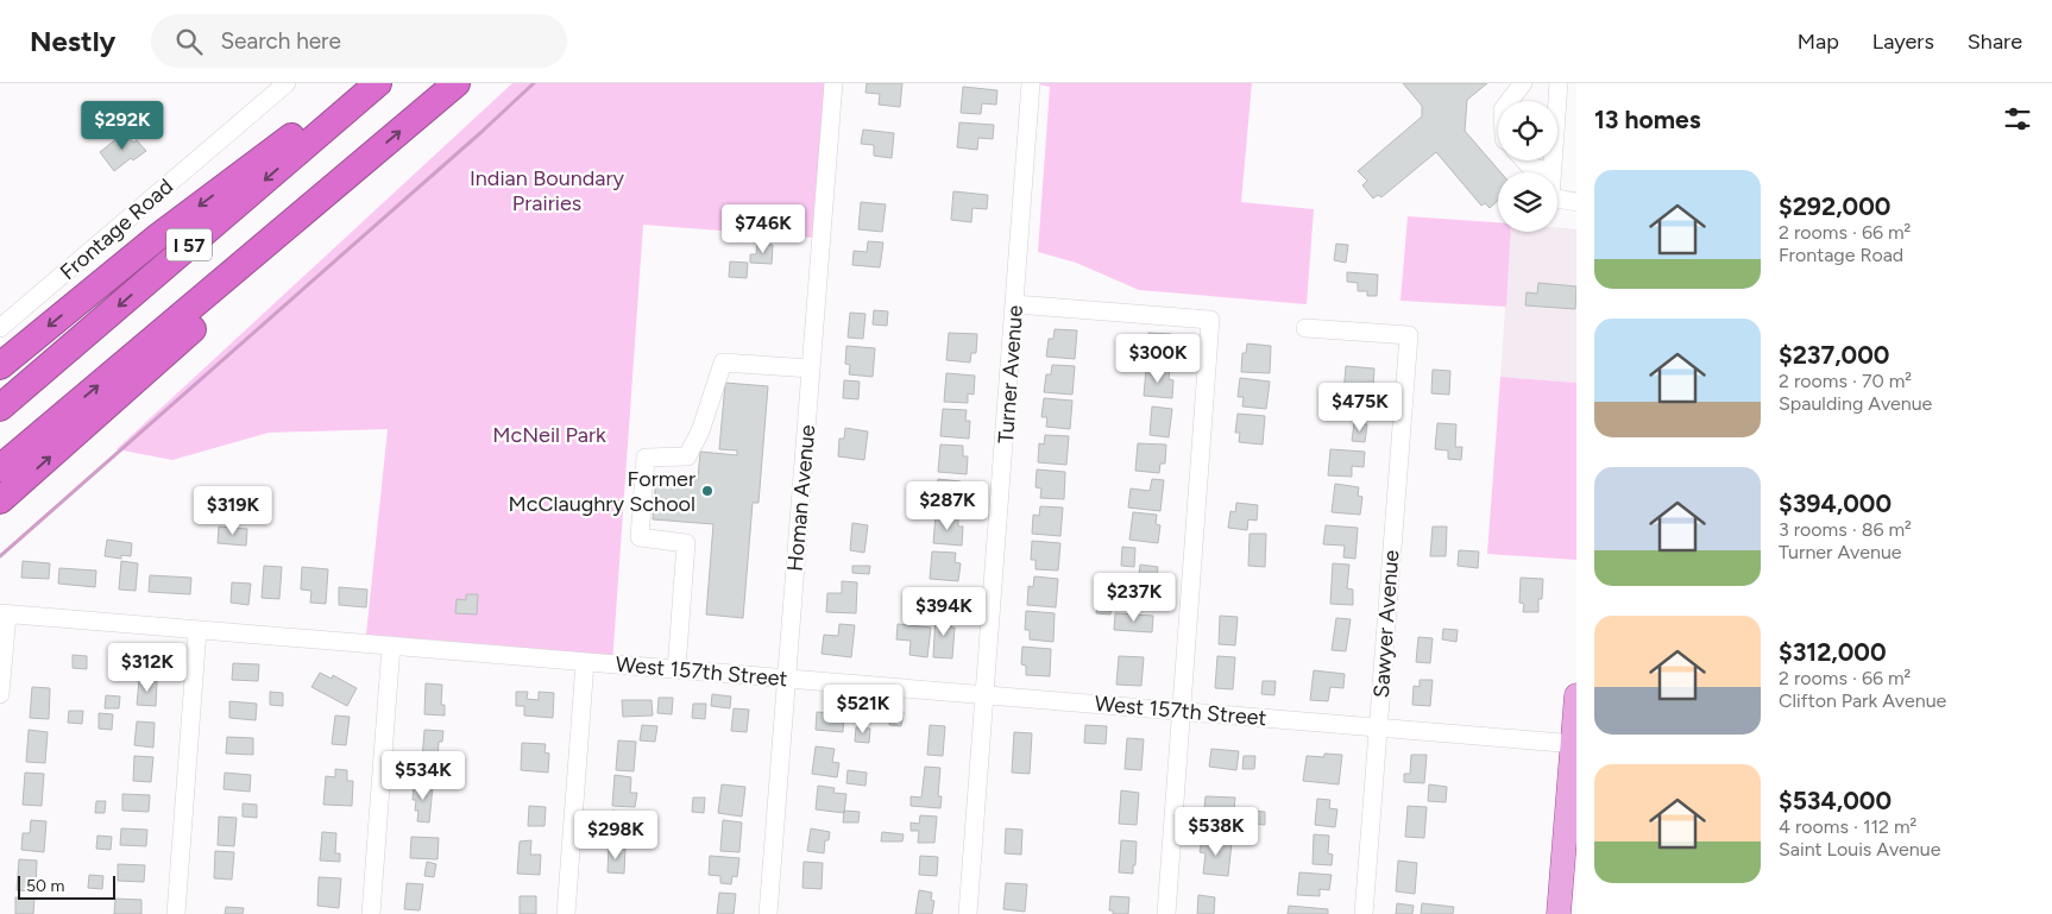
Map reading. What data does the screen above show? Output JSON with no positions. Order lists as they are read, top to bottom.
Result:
{
  "streets": {
    "highway": ["I 57"],
    "street": [
      "Frontage Road",
      "Turner Avenue",
      "Homan Avenue",
      "Sawyer Avenue",
      "West 157th Street"
    ]
  },
  "crossings": [
    ["Turner Avenue", "West 157th Street"],
    ["Homan Avenue", "West 157th Street"],
    ["Sawyer Avenue", "West 157th Street"]
  ],
  "parks": ["Indian Boundary Prairies", "McNeil Park"],
  "places": ["Former McClaughry School"],
  "scale_bar": "50 m",
  "page": {
    "header": "Nestly",
    "search": "Search here",
    "nav": ["Map", "Layers", "Share"],
    "heading": "13 homes",
    "price": [
      "$292K",
      "$746K",
      "$300K",
      "$475K",
      "$287K",
      "$319K",
      "$237K",
      "$394K",
      "$312K",
      "$521K",
      "$534K",
      "$538K",
      "$298K"
    ],
    "list": [
      {
        "name": "$292,000",
        "note": "2 rooms · 66 m² · Frontage Road"
      },
      {
        "name": "$237,000",
        "note": "2 rooms · 70 m² · Spaulding Avenue"
      },
      {
        "name": "$394,000",
        "note": "3 rooms · 86 m² · Turner Avenue"
      },
      {
        "name": "$312,000",
        "note": "2 rooms · 66 m² · Clifton Park Avenue"
      },
      {
        "name": "$534,000",
        "note": "4 rooms · 112 m² · Saint Louis Avenue"
      }
    ],
    "scale": "50 m"
  }
}
